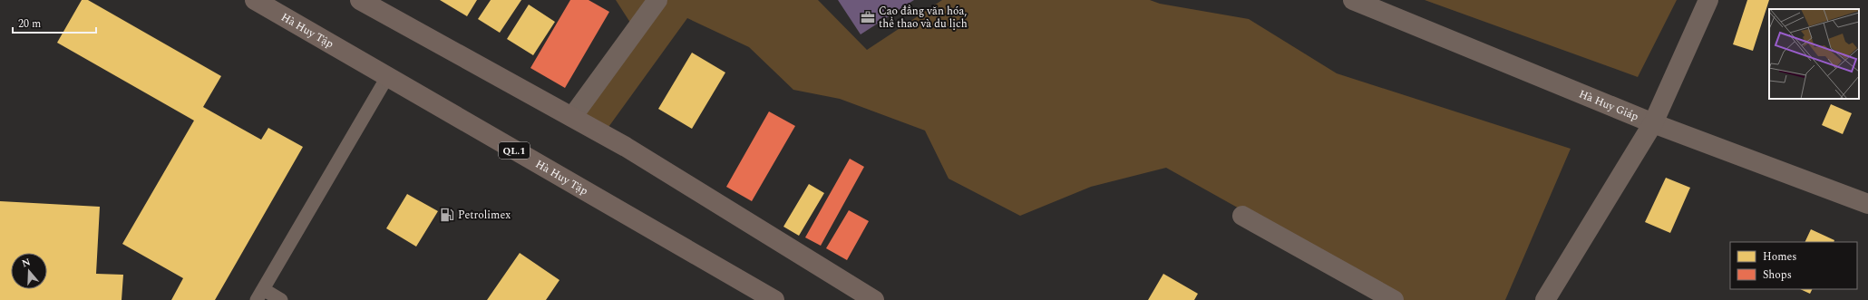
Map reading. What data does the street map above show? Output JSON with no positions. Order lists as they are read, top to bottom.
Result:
{
  "streets": {
    "main road": ["Hà Huy Tập", "QL.1"],
    "street": ["Hà Huy Giáp"]
  },
  "places": {
    "office": ["Cao đẳng văn hóa, thể thao và du lịch"],
    "fuel station": ["Petrolimex"]
  },
  "legend": ["Homes", "Shops"],
  "scale_bar": "20 m",
  "north": "top"
}
